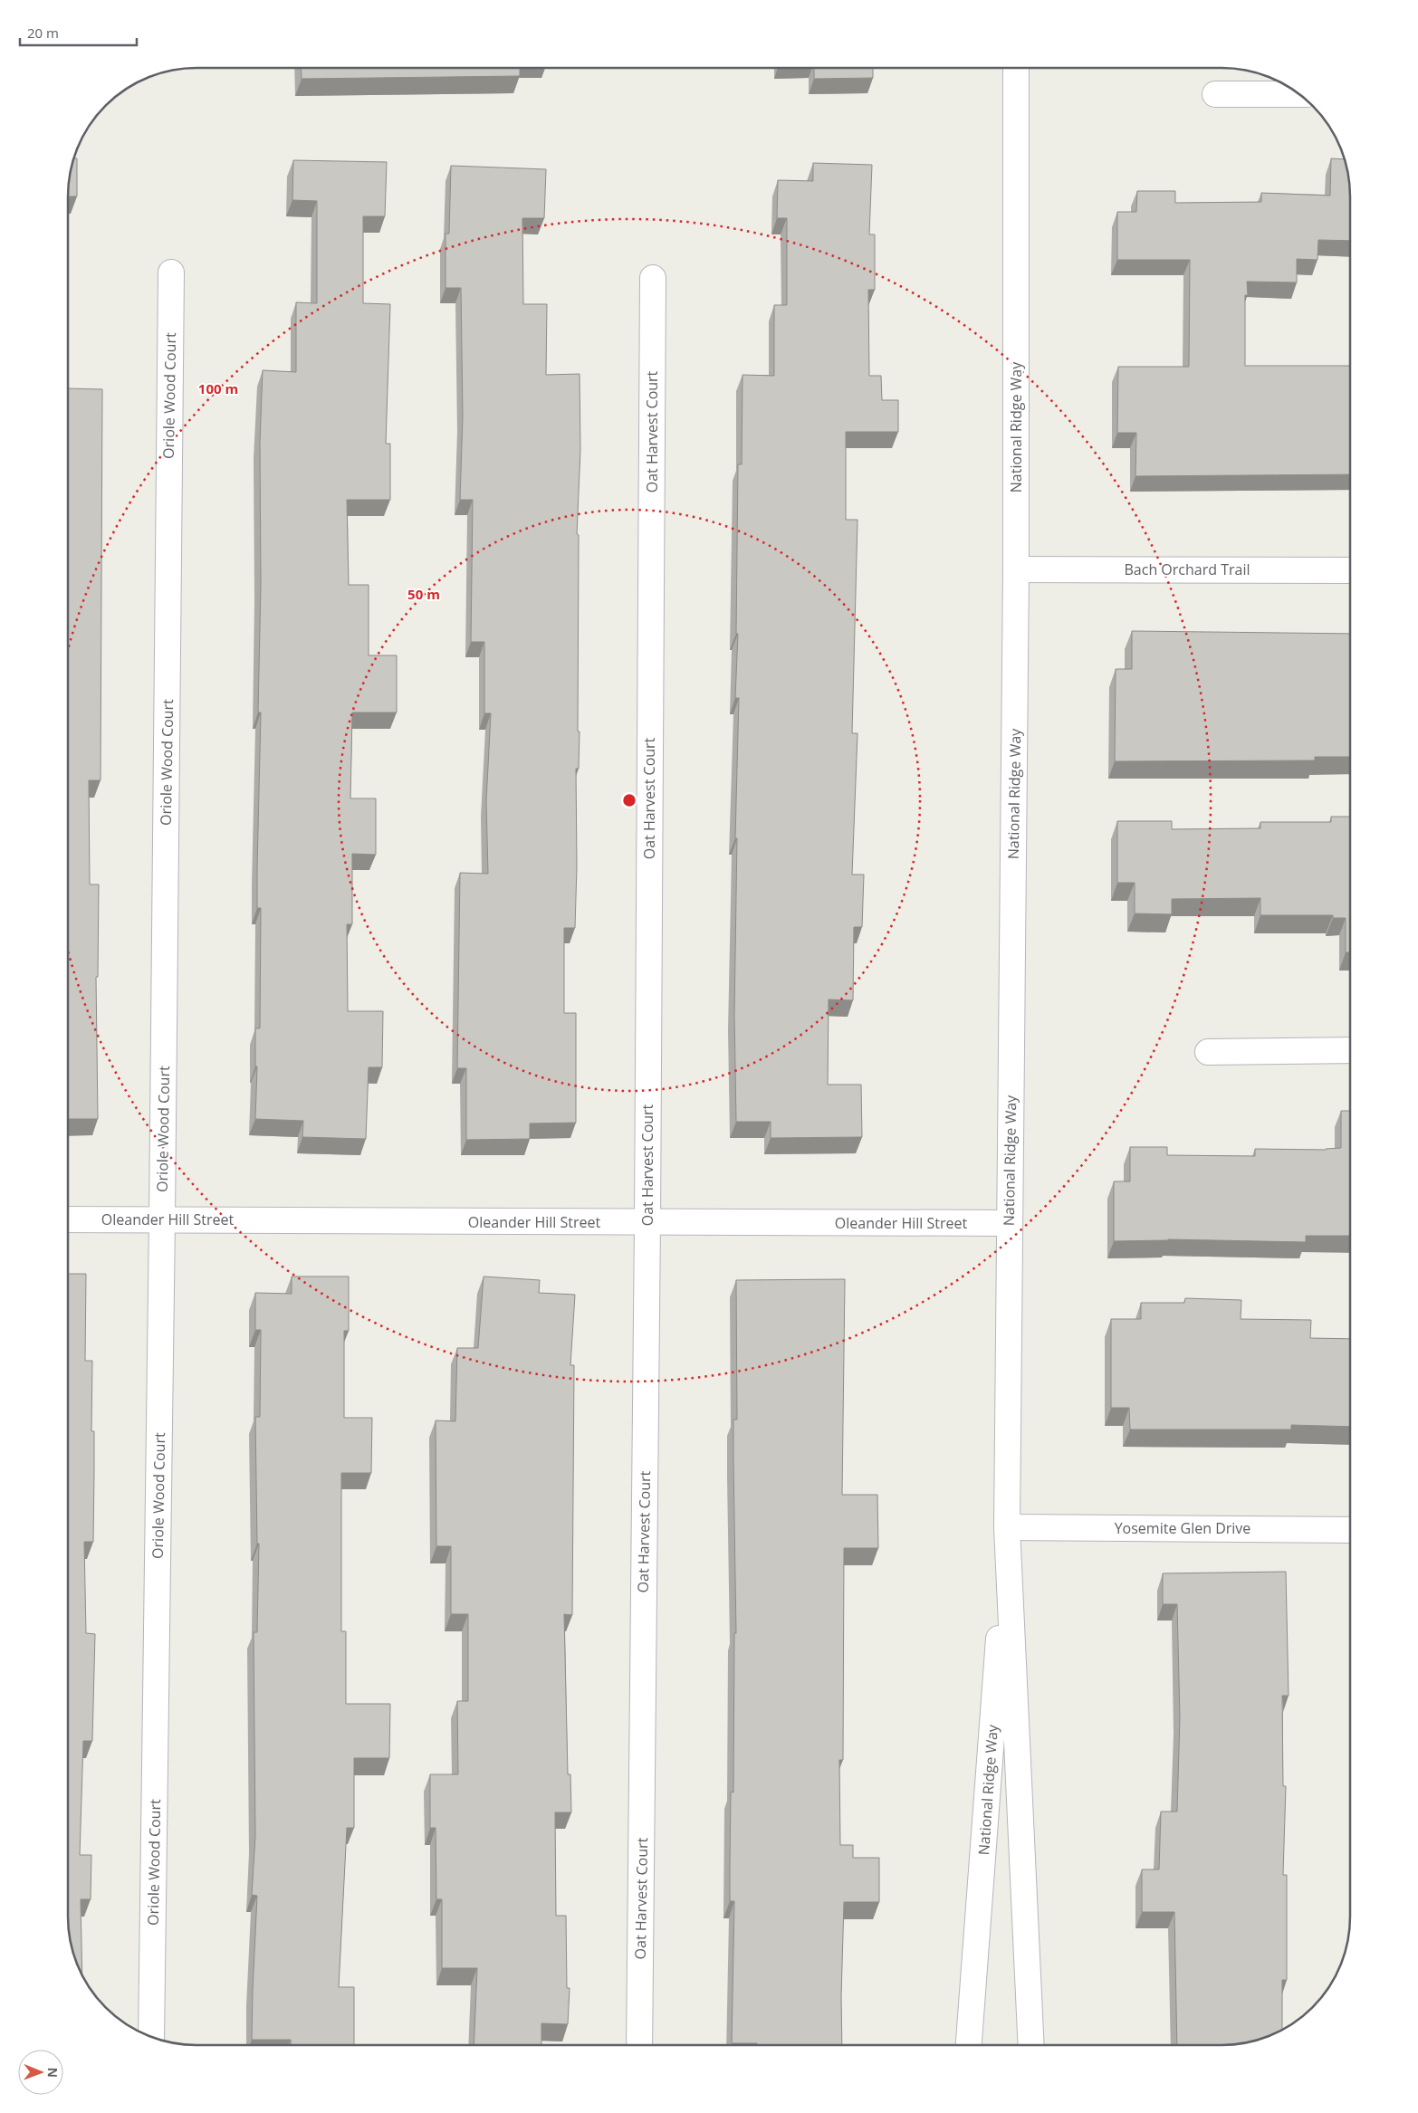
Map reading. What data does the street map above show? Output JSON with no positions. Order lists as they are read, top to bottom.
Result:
{
  "streets": {
    "street": [
      "Oriole Wood Court",
      "National Ridge Way",
      "Oat Harvest Court",
      "Bach Orchard Trail",
      "Oleander Hill Street",
      "Yosemite Glen Drive"
    ]
  },
  "crossings": [
    ["Oriole Wood Court", "Oleander Hill Street"],
    ["National Ridge Way", "Bach Orchard Trail"],
    ["National Ridge Way", "Oleander Hill Street"],
    ["National Ridge Way", "Yosemite Glen Drive"],
    ["Oat Harvest Court", "Oleander Hill Street"]
  ],
  "scale_bar": "20 m",
  "north": "right",
  "rings": ["100 m", "50 m"]
}
